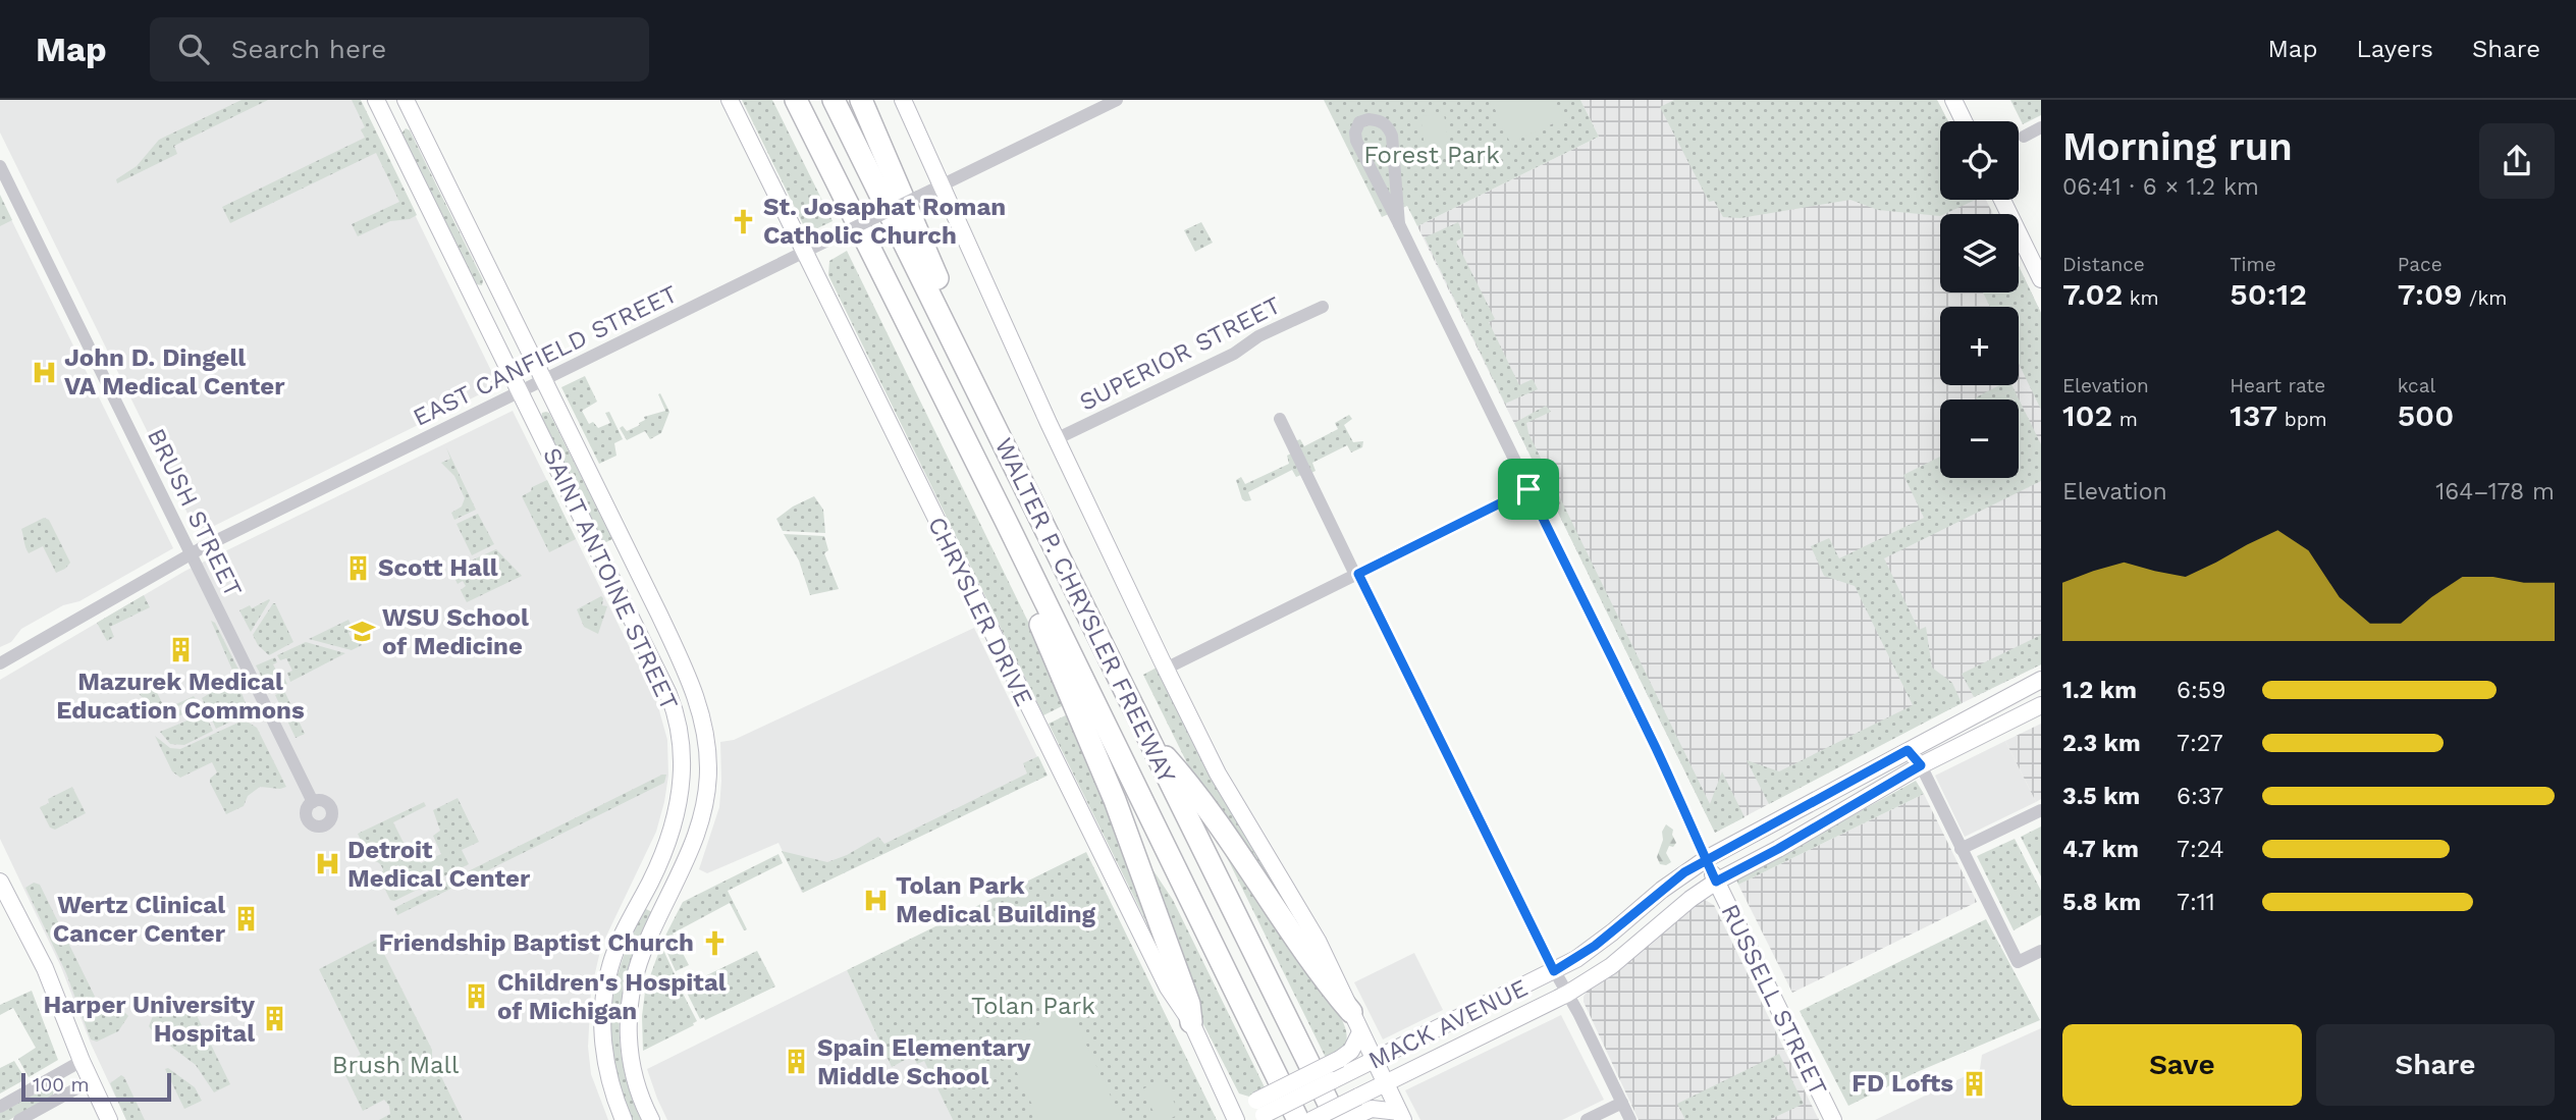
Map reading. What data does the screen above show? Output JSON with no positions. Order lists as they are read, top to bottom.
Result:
{
  "streets": {
    "highway": ["WALTER P. CHRYSLER FREEWAY"],
    "street": [
      "SUPERIOR STREET",
      "EAST CANFIELD STREET",
      "BRUSH STREET",
      "SAINT ANTOINE STREET",
      "CHRYSLER DRIVE",
      "RUSSELL STREET",
      "MACK AVENUE"
    ]
  },
  "crossings": [
    ["EAST CANFIELD STREET", "BRUSH STREET"],
    ["EAST CANFIELD STREET", "SAINT ANTOINE STREET"],
    ["EAST CANFIELD STREET", "CHRYSLER DRIVE"],
    ["RUSSELL STREET", "MACK AVENUE"]
  ],
  "parks": ["Forest Park", "Tolan Park", "Brush Mall"],
  "places": {
    "church": ["St. Josaphat Roman Catholic Church", "Friendship Baptist Church"],
    "hospital": ["John D. Dingell VA Medical Center", "Detroit Medical Center", "Tolan Park Medical Building"],
    "building": [
      "Scott Hall",
      "Mazurek Medical Education Commons",
      "Wertz Clinical Cancer Center",
      "Children's Hospital of Michigan",
      "Harper University Hospital",
      "Spain Elementary Middle School",
      "FD Lofts"
    ],
    "school or university": ["WSU School of Medicine"]
  },
  "scale_bar": "100 m",
  "page": {
    "header": "Map",
    "search": "Search here",
    "nav": ["Map", "Layers", "Share"],
    "heading": ["Morning run", "06:41 · 6 × 1.2 km"],
    "map_buttons": ["+", "−"],
    "stats": [
      ["Distance", "7.02 km"],
      ["Time", "50:12"],
      ["Pace", "7:09 /km"],
      ["Elevation", "102 m"],
      ["Heart rate", "137 bpm"],
      ["kcal", "500"]
    ],
    "chart": ["Elevation", "164–178 m"],
    "list": [
      {
        "name": "1.2 km",
        "note": "6:59"
      },
      {
        "name": "2.3 km",
        "note": "7:27"
      },
      {
        "name": "3.5 km",
        "note": "6:37"
      },
      {
        "name": "4.7 km",
        "note": "7:24"
      },
      {
        "name": "5.8 km",
        "note": "7:11"
      }
    ],
    "buttons": ["Save", "Share"],
    "scale": "100 m"
  }
}
